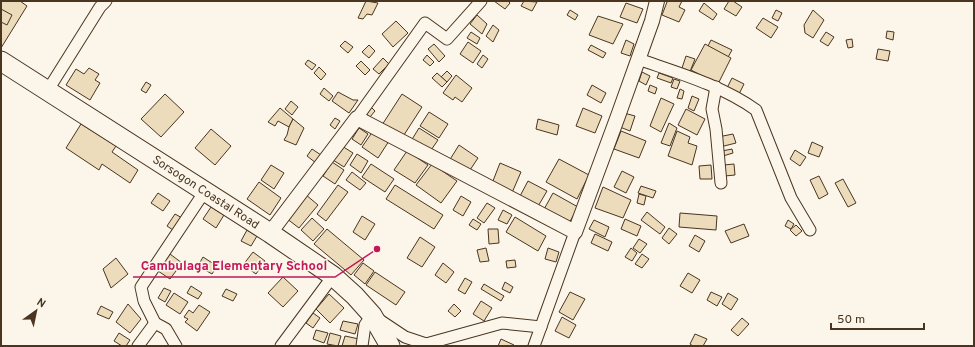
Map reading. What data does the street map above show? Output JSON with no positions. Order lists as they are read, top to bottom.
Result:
{
  "streets": {
    "highway": ["Sorsogon Coastal Road"]
  },
  "places": ["Cambulaga Elementary School"],
  "scale_bar": "50 m",
  "north": "top right"
}
